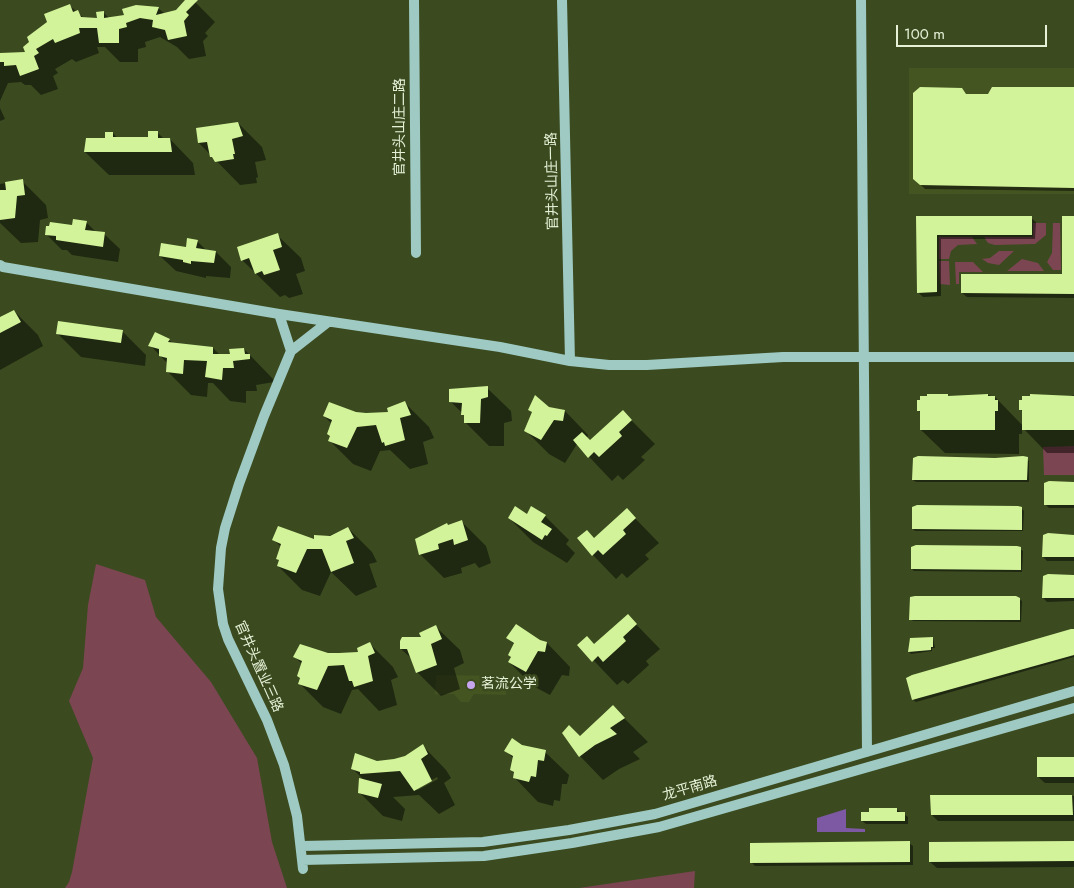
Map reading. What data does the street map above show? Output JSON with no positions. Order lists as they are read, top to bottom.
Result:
{
  "streets": {
    "street": [
      "官井头山庄二路",
      "官井头山庄一路",
      "官井头置业三路",
      "龙平南路"
    ]
  },
  "crossings": [
    ["官井头置业三路", "龙平南路"]
  ],
  "places": ["茗流公学"],
  "scale_bar": "100 m"
}
